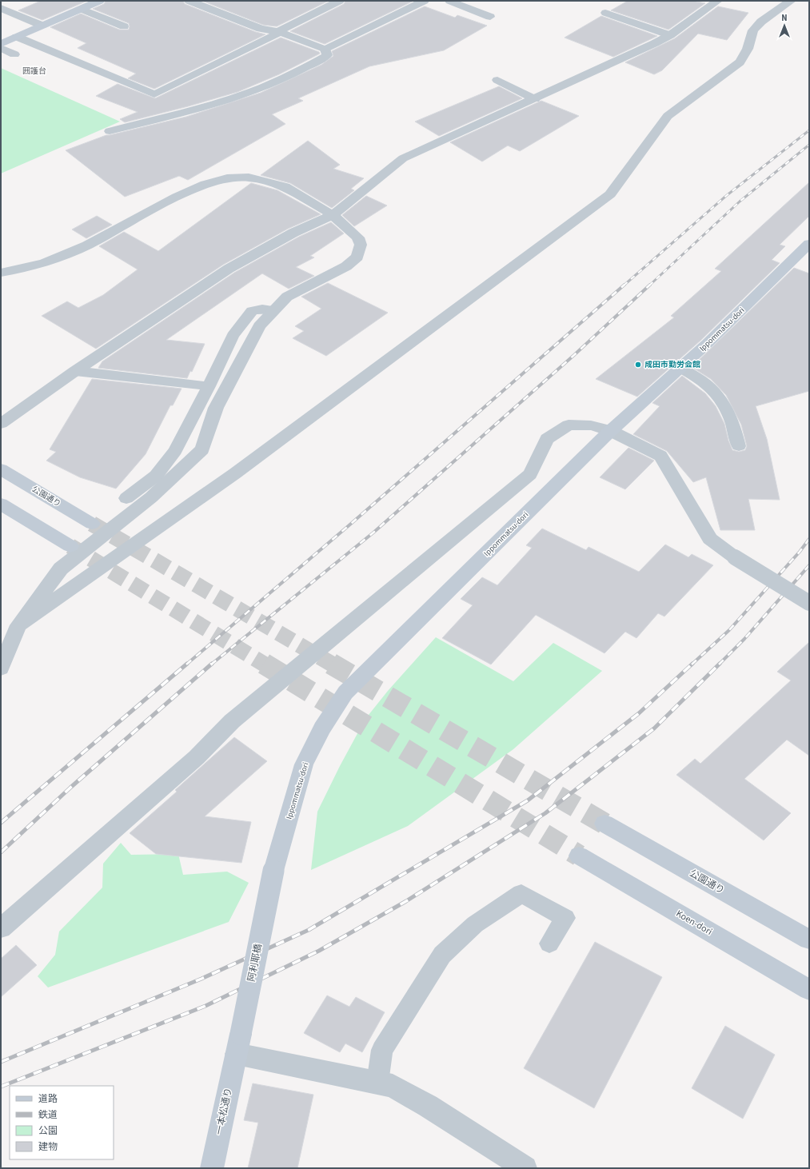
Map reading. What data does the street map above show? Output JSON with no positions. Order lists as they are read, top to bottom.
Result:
{
  "streets": {
    "street": [
      "Ippommatsu-dori",
      "公園通り",
      "Koen-dori",
      "阿利耶橋",
      "一本松通り"
    ]
  },
  "crossings": [
    ["Ippommatsu-dori", "阿利耶橋"],
    ["阿利耶橋", "一本松通り"]
  ],
  "districts": ["囲護台"],
  "places": ["成田市勤労会館"],
  "legend": [
    "道路",
    "鉄道",
    "公園",
    "建物"
  ],
  "north": "top"
}
